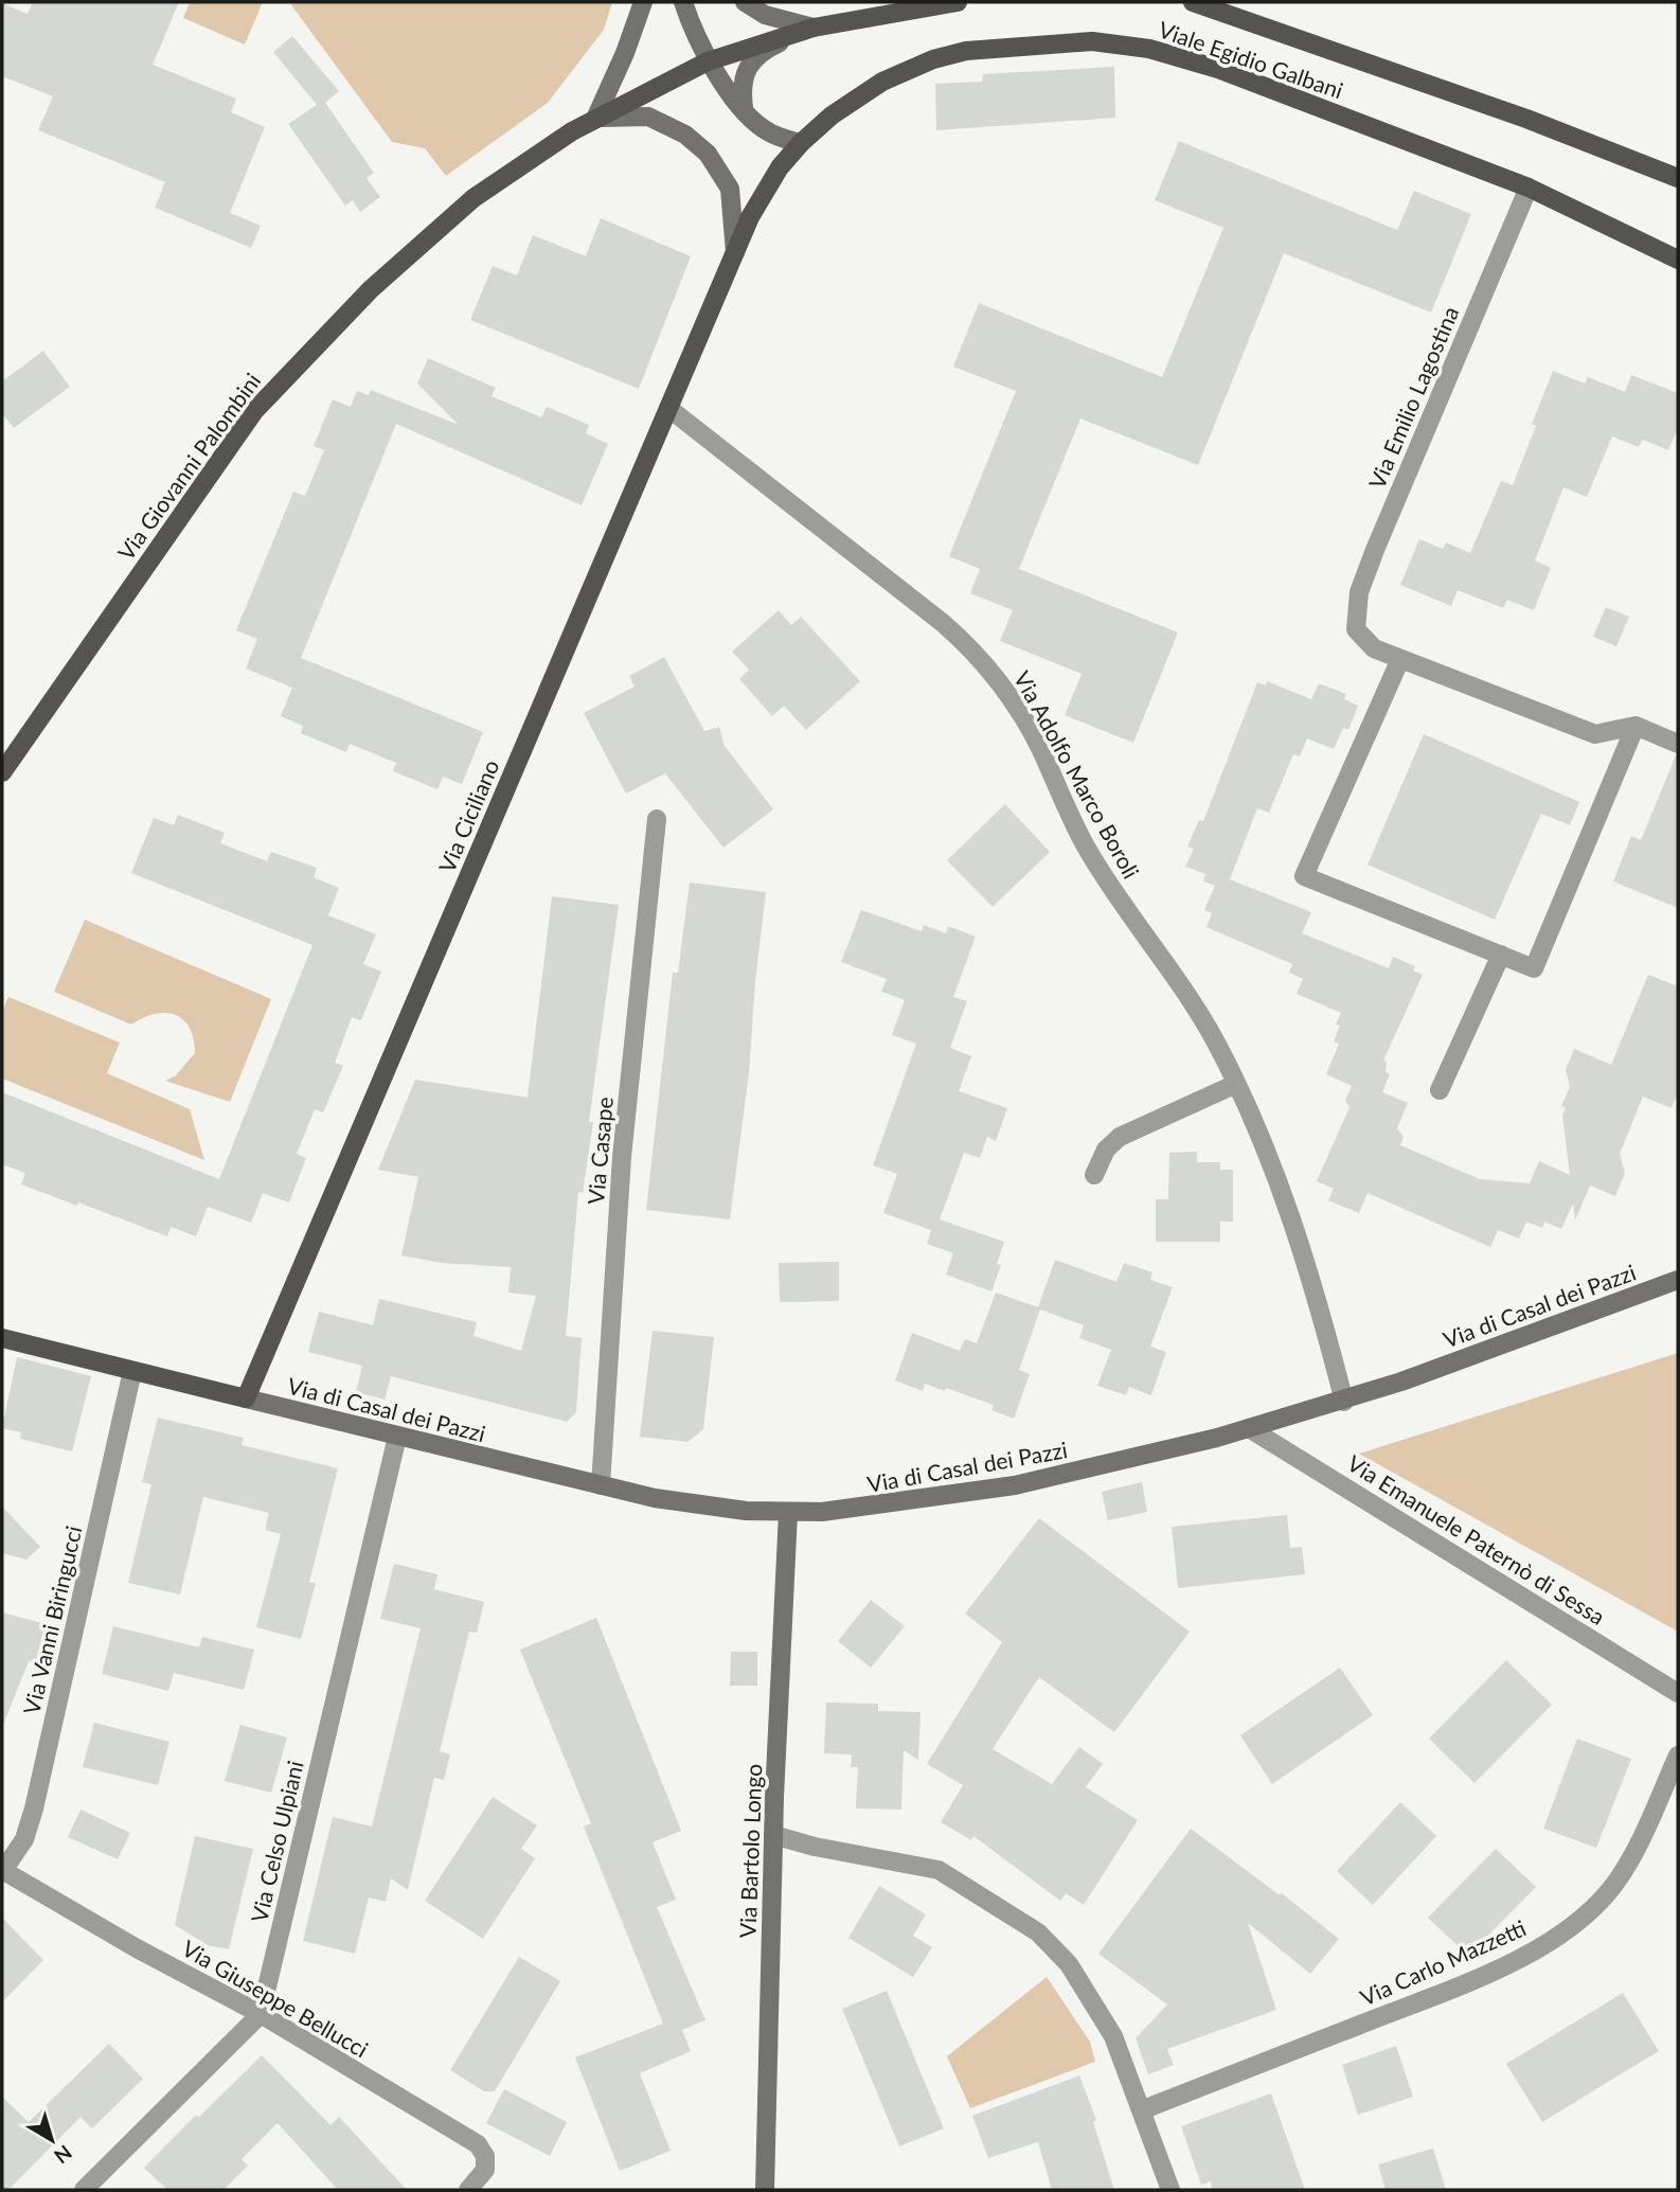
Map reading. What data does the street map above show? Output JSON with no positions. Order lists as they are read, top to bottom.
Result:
{
  "streets": {
    "main road": ["Viale Egidio Galbani", "Via Giovanni Palombini", "Via Ciciliano"],
    "street": [
      "Via Emilio Lagostina",
      "Via Adolfo Marco Boroli",
      "Via Casape",
      "Via di Casal dei Pazzi",
      "Via Emanuele Paternò di Sessa",
      "Via Vanni Biringucci",
      "Via Celso Ulpiani",
      "Via Bartolo Longo",
      "Via Carlo Mazzetti",
      "Via Giuseppe Bellucci"
    ]
  },
  "crossings": [
    ["Viale Egidio Galbani", "Via Emilio Lagostina"],
    ["Viale Egidio Galbani", "Via Ciciliano"],
    ["Via Adolfo Marco Boroli", "Via Ciciliano"],
    ["Via Adolfo Marco Boroli", "Via di Casal dei Pazzi"],
    ["Via Ciciliano", "Via di Casal dei Pazzi"],
    ["Via Casape", "Via di Casal dei Pazzi"],
    ["Via di Casal dei Pazzi", "Via Emanuele Paternò di Sessa"],
    ["Via di Casal dei Pazzi", "Via Celso Ulpiani"],
    ["Via di Casal dei Pazzi", "Via Bartolo Longo"],
    ["Via Vanni Biringucci", "Via Giuseppe Bellucci"],
    ["Via Celso Ulpiani", "Via Giuseppe Bellucci"]
  ],
  "north": "bottom right"
}
